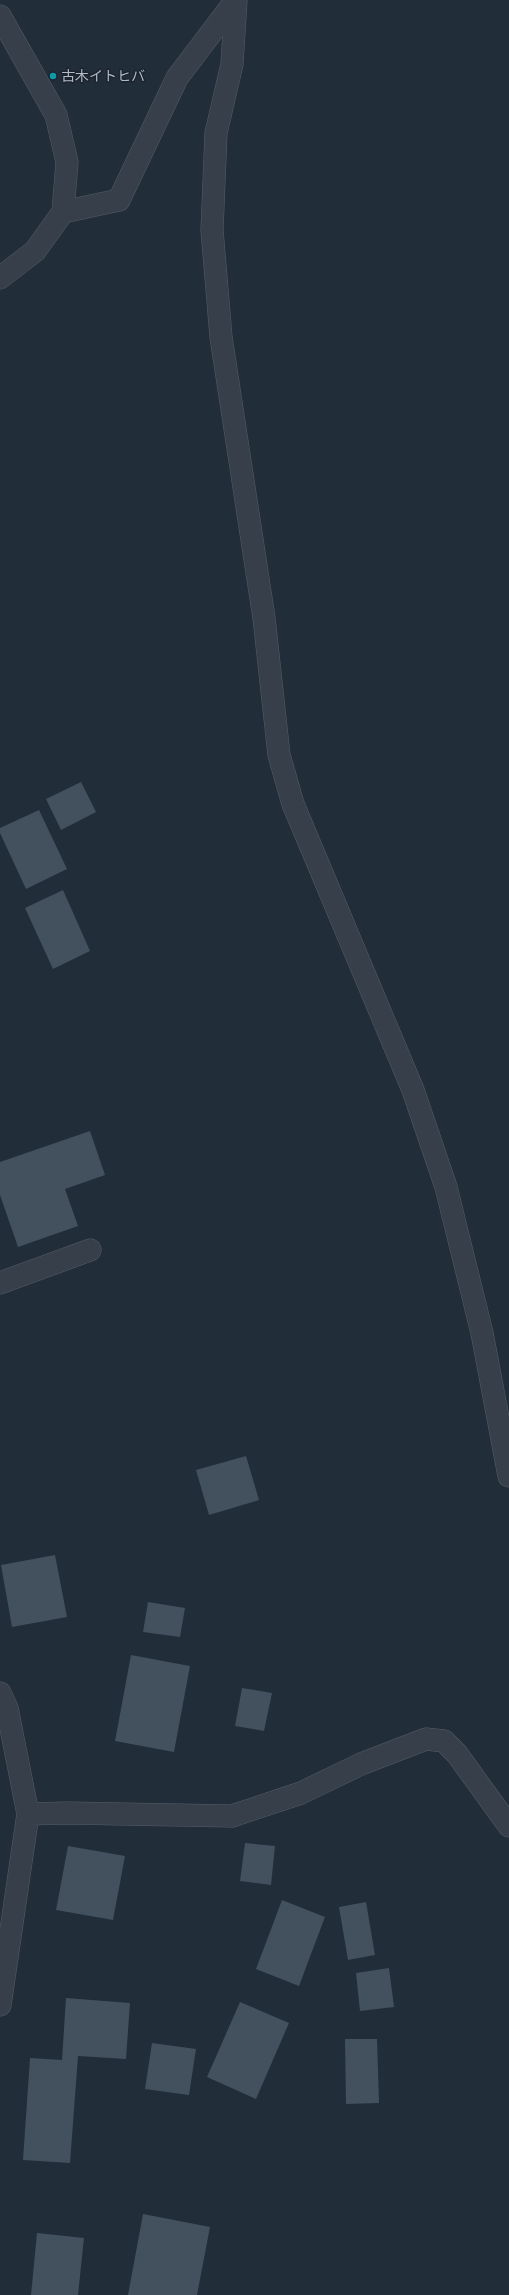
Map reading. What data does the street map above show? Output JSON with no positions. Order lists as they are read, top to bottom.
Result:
{
  "places": ["古木イトヒバ"]
}
